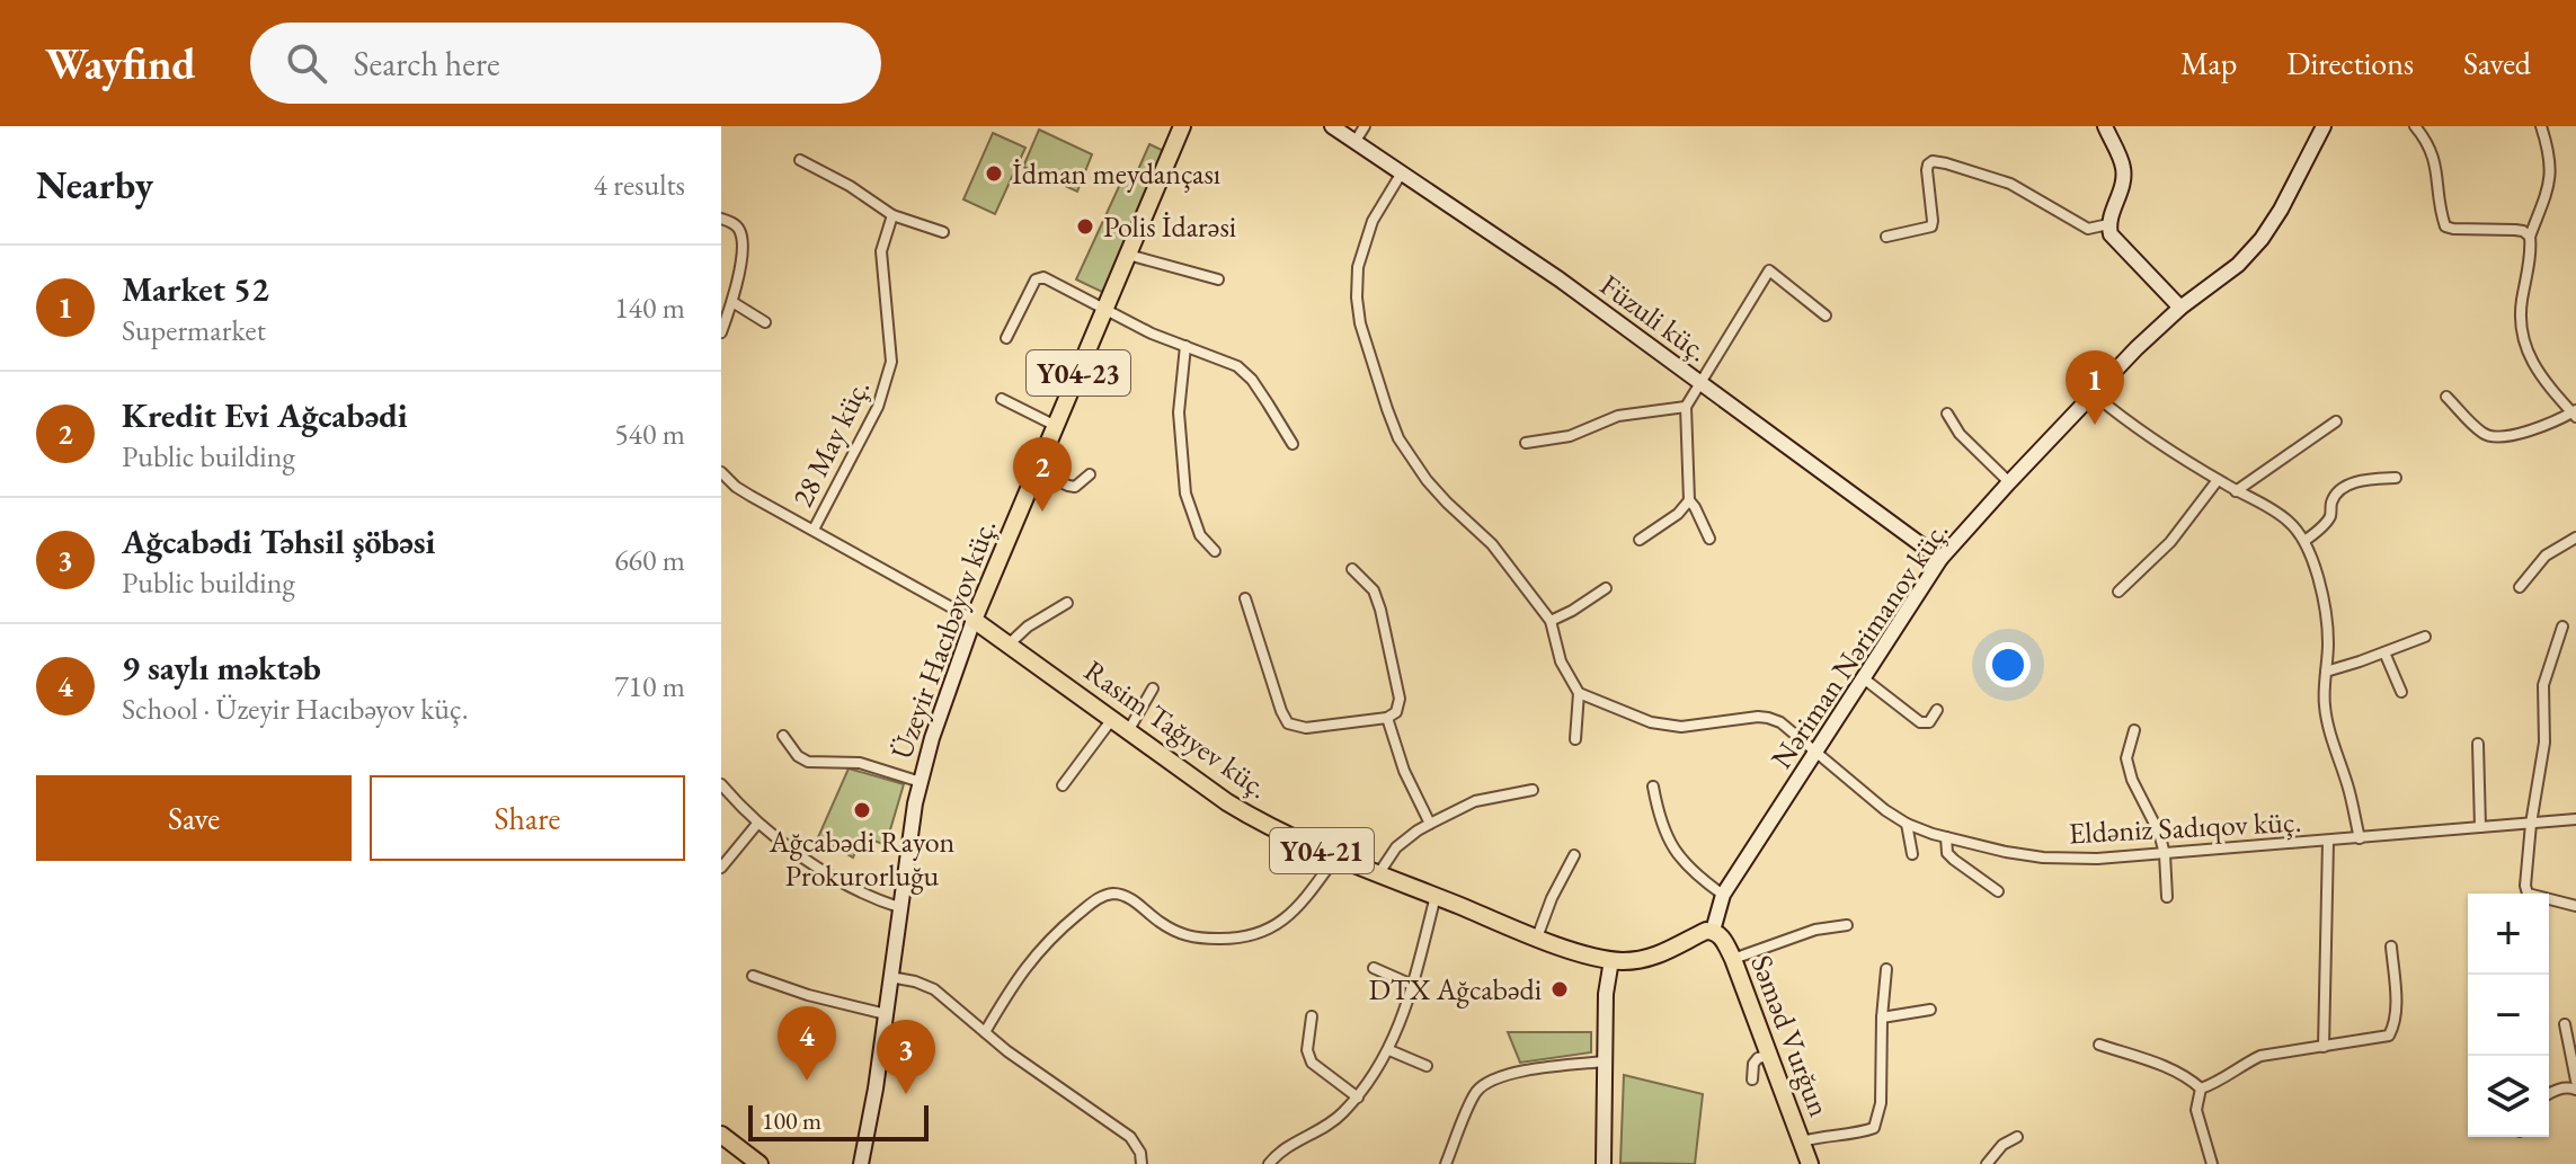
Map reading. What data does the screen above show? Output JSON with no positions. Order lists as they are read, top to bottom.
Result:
{
  "streets": {
    "main road": [
      "Y04-23",
      "Üzeyir Hacıbəyov küç.",
      "Rasim Tağıyev küç.",
      "Y04-21",
      "Səməd Vurğun"
    ],
    "street": [
      "Füzuli küç.",
      "28 May küç.",
      "Nəriman Nərimanov küç.",
      "Eldəniz Sadıqov küç."
    ]
  },
  "crossings": [
    ["Füzuli küç.", "Nəriman Nərimanov küç."],
    ["28 May küç.", "Üzeyir Hacıbəyov küç."],
    ["28 May küç.", "Rasim Tağıyev küç."],
    ["Üzeyir Hacıbəyov küç.", "Rasim Tağıyev küç."],
    ["Nəriman Nərimanov küç.", "Rasim Tağıyev küç."],
    ["Nəriman Nərimanov küç.", "Eldəniz Sadıqov küç."],
    ["Nəriman Nərimanov küç.", "Səməd Vurğun"],
    ["Rasim Tağıyev küç.", "Səməd Vurğun"]
  ],
  "places": [
    "İdman meydançası",
    "Polis İdarəsi",
    "Ağcabədi Rayon Prokurorluğu",
    "DTX Ağcabədi"
  ],
  "scale_bar": "100 m",
  "page": {
    "header": "Wayfind",
    "search": "Search here",
    "nav": ["Map", "Directions", "Saved"],
    "heading": ["Nearby", "4 results"],
    "list": [
      {
        "mark": "1",
        "name": "Market 52",
        "note": "Supermarket",
        "value": "140 m"
      },
      {
        "mark": "2",
        "name": "Kredit Evi Ağcabədi",
        "note": "Public building",
        "value": "540 m"
      },
      {
        "mark": "3",
        "name": "Ağcabədi Təhsil şöbəsi",
        "note": "Public building",
        "value": "660 m"
      },
      {
        "mark": "4",
        "name": "9 saylı məktəb",
        "note": "School · Üzeyir Hacıbəyov küç.",
        "value": "710 m"
      }
    ],
    "pins": [
      "1",
      "2",
      "4",
      "3"
    ],
    "buttons": ["Save", "Share"],
    "map_buttons": ["+", "−"],
    "scale": "100 m"
  }
}
